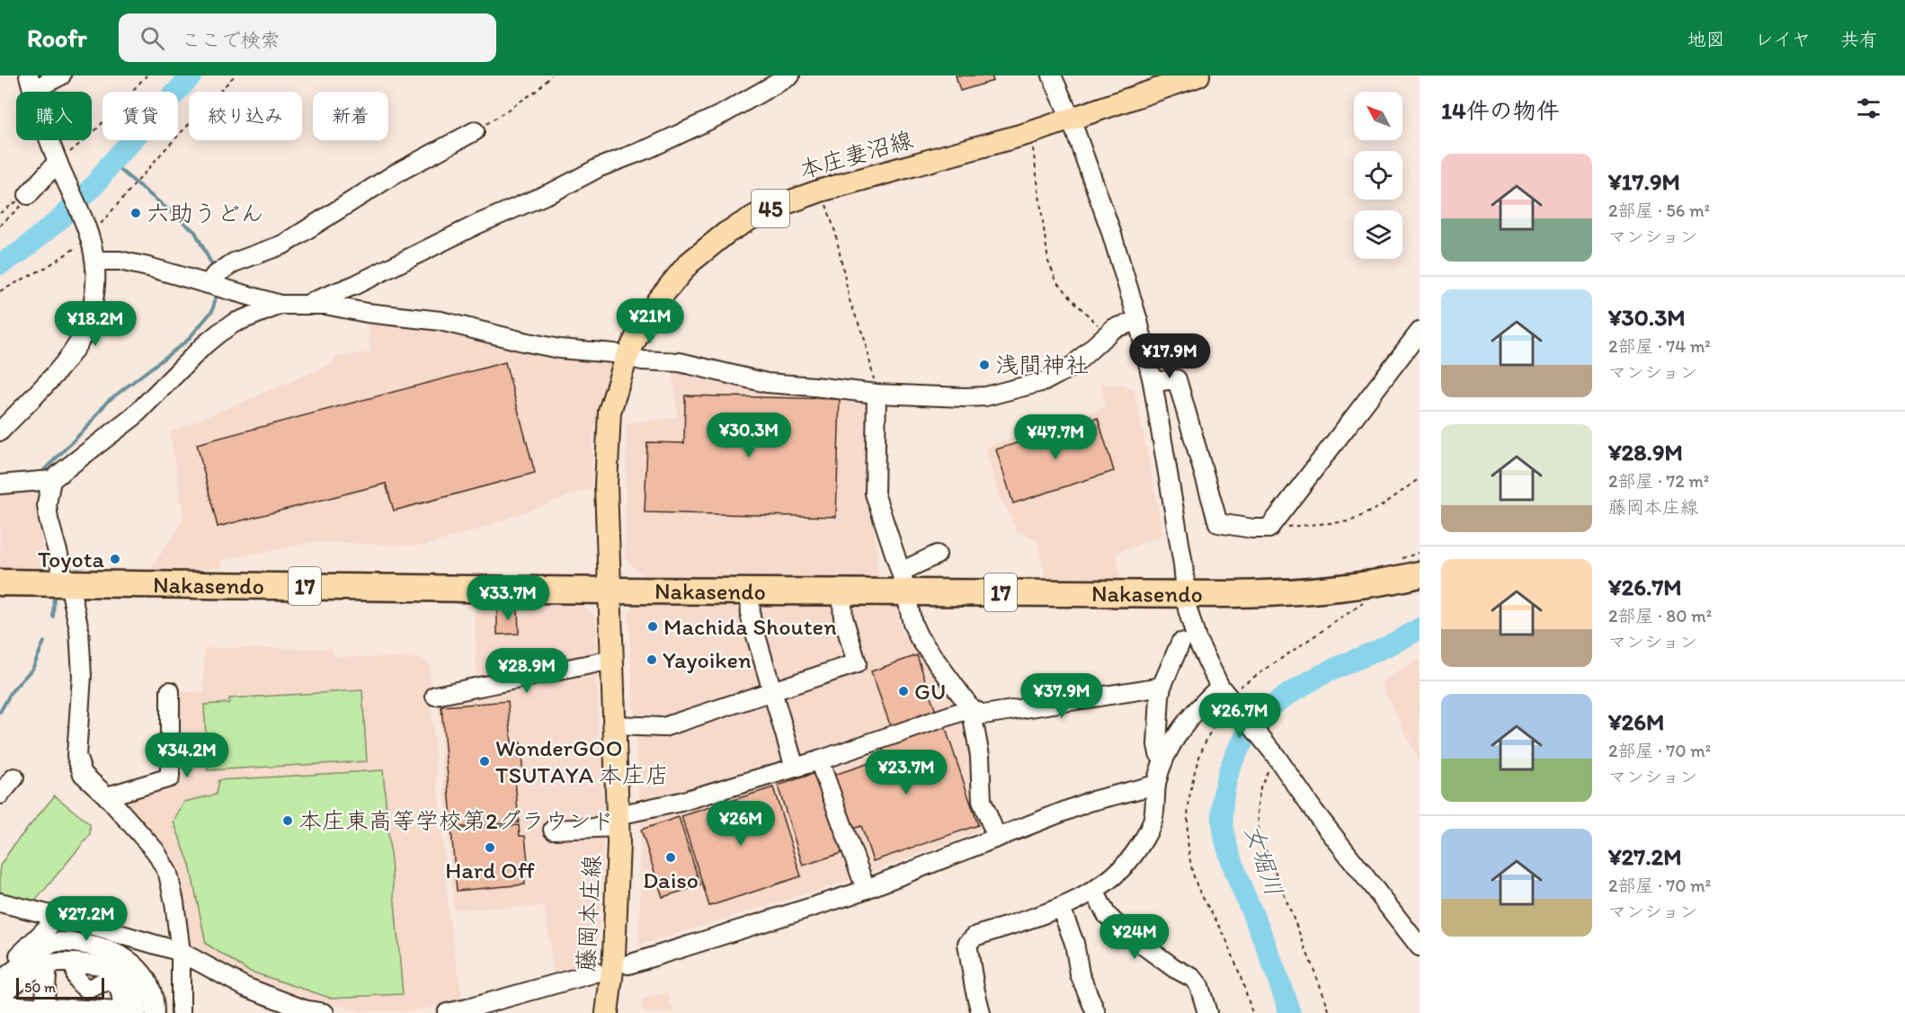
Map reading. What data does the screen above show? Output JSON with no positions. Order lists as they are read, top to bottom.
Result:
{
  "streets": {
    "highway": ["Nakasendo", "17"],
    "main road": ["本庄妻沼線", "45", "藤岡本庄線"]
  },
  "crossings": [
    ["本庄妻沼線", "Nakasendo"],
    ["本庄妻沼線", "藤岡本庄線"],
    ["Nakasendo", "藤岡本庄線"]
  ],
  "water": ["女堀川"],
  "places": [
    "六助うどん",
    "浅間神社",
    "Toyota",
    "Machida Shouten",
    "Yayoiken",
    "GU",
    "WonderGOO TSUTAYA 本庄店",
    "本庄東高等学校第2グラウンド",
    "Hard Off",
    "Daiso"
  ],
  "scale_bar": "50 m",
  "north": "top left",
  "page": {
    "header": "Roofr",
    "search": "ここで検索",
    "nav": ["地図", "レイヤ", "共有"],
    "heading": "14件の物件",
    "chip": [
      "購入",
      "賃貸",
      "絞り込み",
      "新着"
    ],
    "list": [
      {
        "name": "¥17.9M",
        "note": "2部屋 · 56 m² · マンション"
      },
      {
        "name": "¥30.3M",
        "note": "2部屋 · 74 m² · マンション"
      },
      {
        "name": "¥28.9M",
        "note": "2部屋 · 72 m² · 藤岡本庄線"
      },
      {
        "name": "¥26.7M",
        "note": "2部屋 · 80 m² · マンション"
      },
      {
        "name": "¥26M",
        "note": "2部屋 · 70 m² · マンション"
      },
      {
        "name": "¥27.2M",
        "note": "2部屋 · 70 m² · マンション"
      }
    ],
    "price": [
      "¥21M",
      "¥18.2M",
      "¥17.9M",
      "¥30.3M",
      "¥47.7M",
      "¥33.7M",
      "¥28.9M",
      "¥37.9M",
      "¥26.7M",
      "¥34.2M",
      "¥23.7M",
      "¥26M",
      "¥27.2M",
      "¥24M"
    ],
    "scale": "50 m"
  }
}
